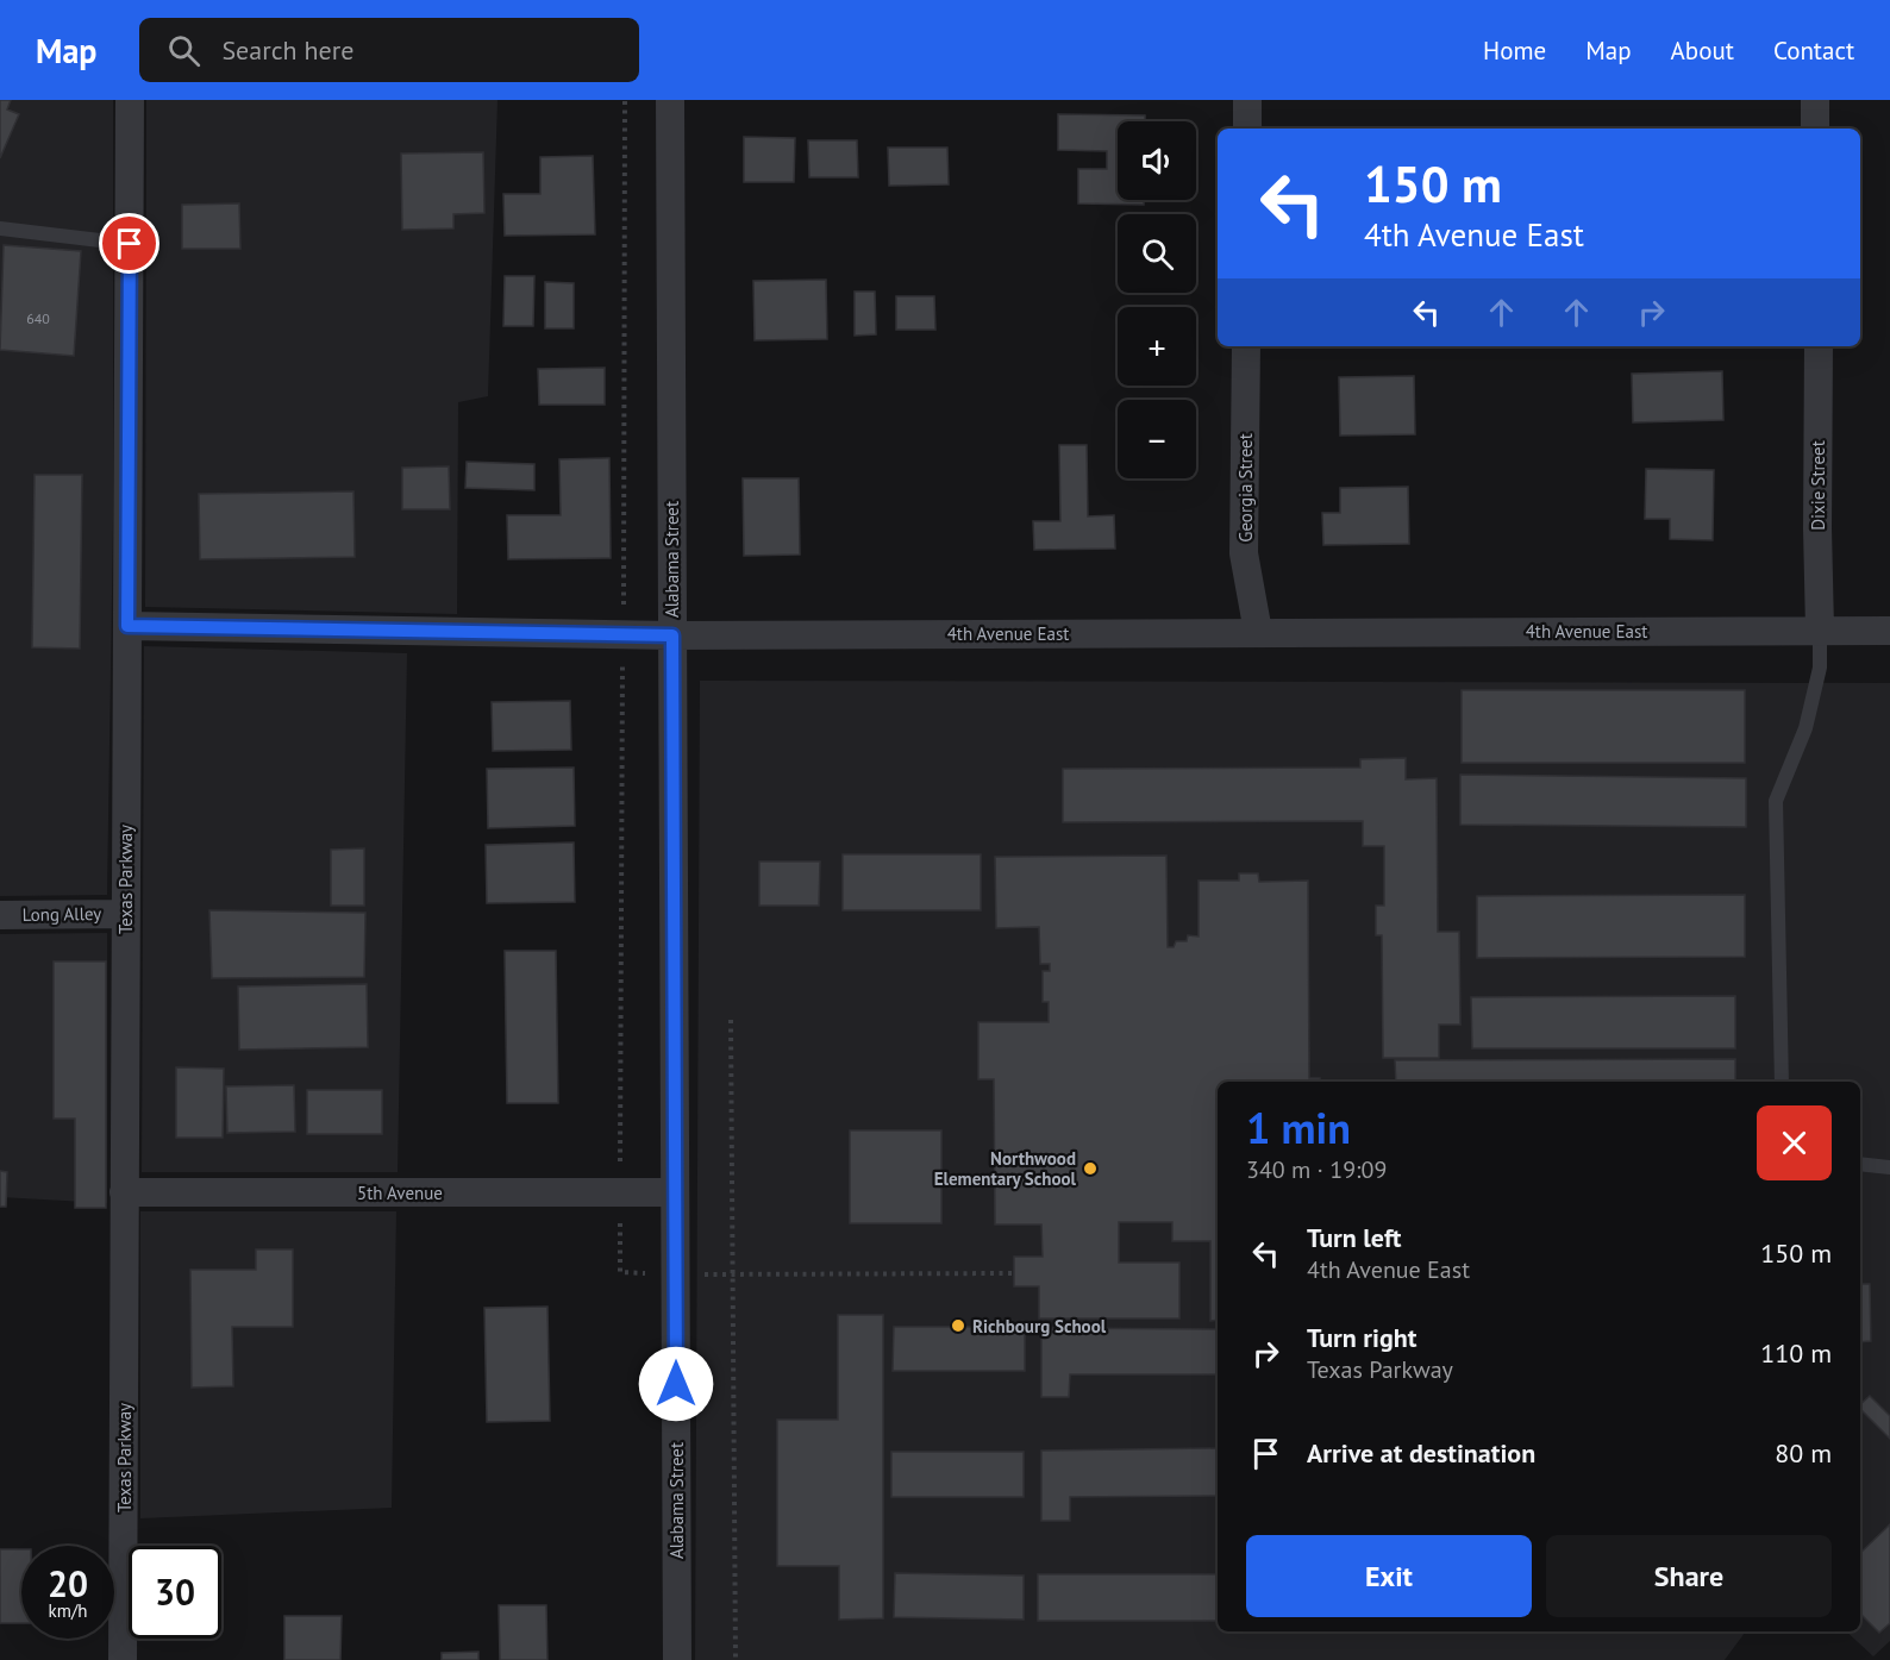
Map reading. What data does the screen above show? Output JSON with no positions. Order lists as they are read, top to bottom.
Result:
{
  "streets": {
    "street": [
      "Dixie Street",
      "Georgia Street",
      "Alabama Street",
      "4th Avenue East",
      "Texas Parkway",
      "Long Alley",
      "5th Avenue"
    ]
  },
  "crossings": [
    ["Dixie Street", "4th Avenue East"],
    ["Georgia Street", "4th Avenue East"],
    ["Alabama Street", "4th Avenue East"],
    ["Alabama Street", "5th Avenue"],
    ["4th Avenue East", "Texas Parkway"],
    ["Texas Parkway", "Long Alley"],
    ["Texas Parkway", "5th Avenue"]
  ],
  "places": ["Northwood Elementary School", "Richbourg School"],
  "house_numbers": ["640"],
  "page": {
    "header": "Map",
    "search": "Search here",
    "nav": [
      "Home",
      "Map",
      "About",
      "Contact"
    ],
    "map_buttons": ["+", "−"],
    "turn": ["150 m", "4th Avenue East"],
    "heading": ["1 min", "340 m · 19:09"],
    "list": [
      {
        "name": "Turn left",
        "note": "4th Avenue East",
        "value": "150 m"
      },
      {
        "name": "Turn right",
        "note": "Texas Parkway",
        "value": "110 m"
      },
      {
        "name": "Arrive at destination",
        "value": "80 m"
      }
    ],
    "buttons": ["Exit", "Share"],
    "speed": "20 km/h",
    "limit": "30"
  }
}
